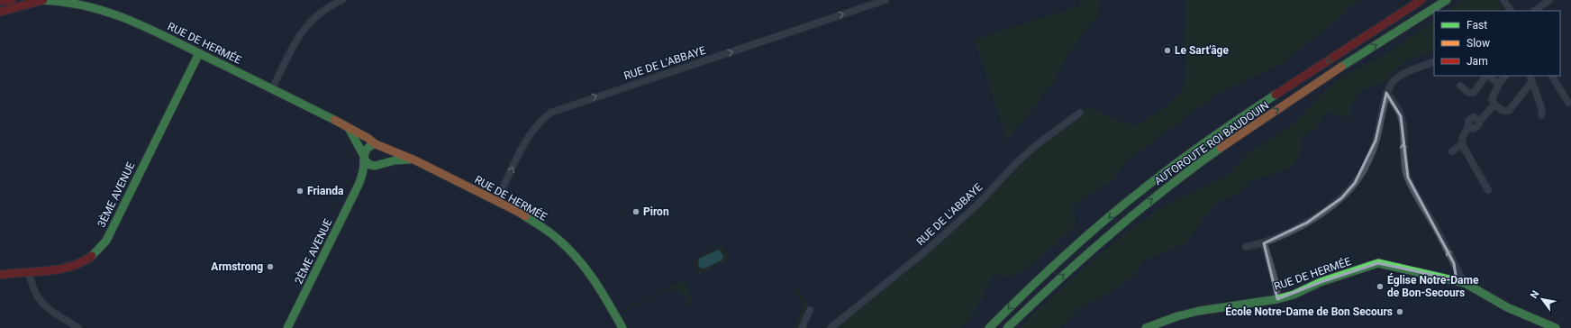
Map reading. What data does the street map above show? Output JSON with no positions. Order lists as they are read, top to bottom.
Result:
{
  "streets": {
    "main road": [
      "RUE DE HERMÉE",
      "AUTOROUTE ROI BAUDOUIN",
      "3ÈME AVENUE",
      "2ÈME AVENUE"
    ],
    "street": ["RUE DE L'ABBAYE"]
  },
  "crossings": [
    ["RUE DE HERMÉE", "RUE DE L'ABBAYE"],
    ["RUE DE HERMÉE", "3ÈME AVENUE"],
    ["RUE DE HERMÉE", "2ÈME AVENUE"]
  ],
  "one_way": ["RUE DE L'ABBAYE"],
  "places": [
    "Le Sart'âge",
    "Frianda",
    "Piron",
    "Armstrong",
    "Église Notre-Dame de Bon-Secours",
    "École Notre-Dame de Bon Secours"
  ],
  "legend": ["Fast", "Slow", "Jam"],
  "north": "top left"
}
